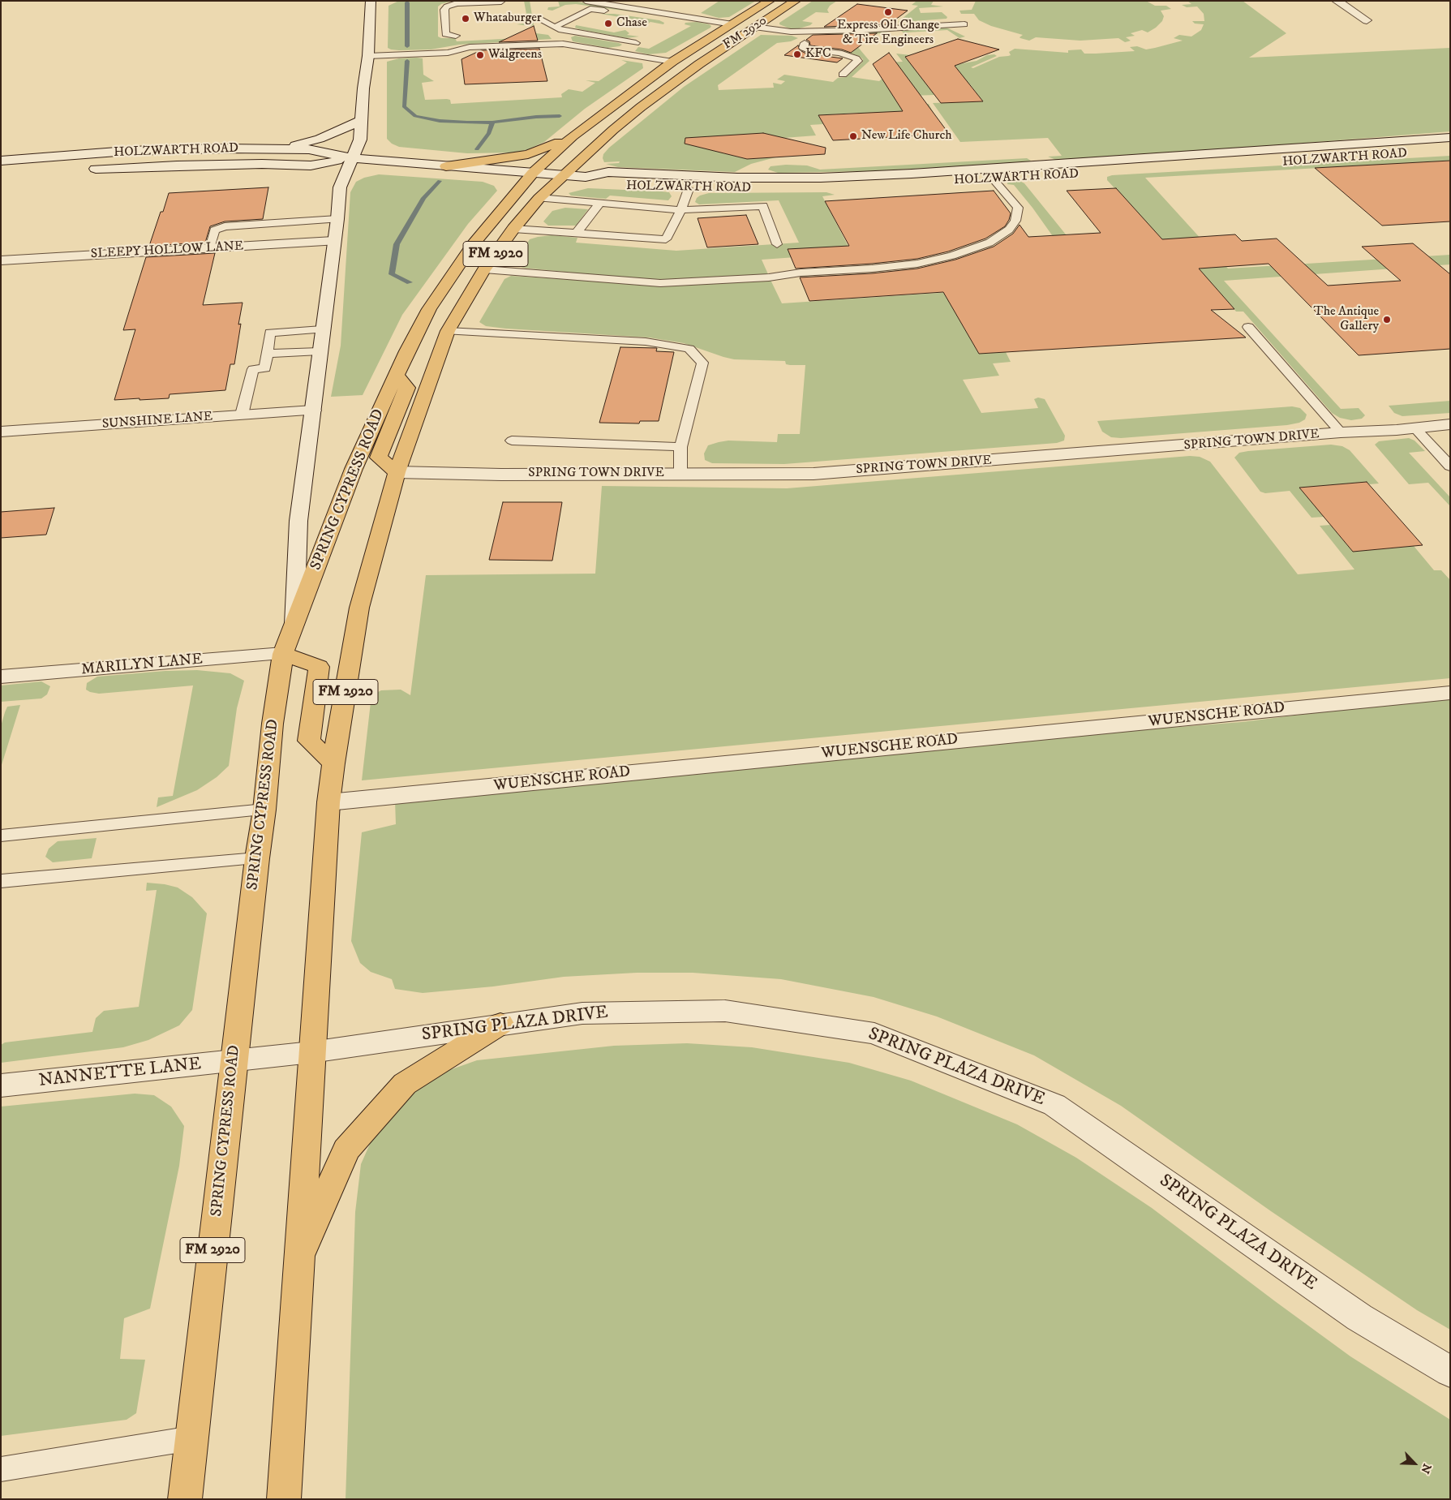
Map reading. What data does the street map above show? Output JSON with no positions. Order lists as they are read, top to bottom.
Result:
{
  "streets": {
    "main road": [
      "FM 2920",
      "HOLZWARTH ROAD",
      "SLEEPY HOLLOW LANE",
      "SUNSHINE LANE",
      "SPRING TOWN DRIVE",
      "SPRING CYPRESS ROAD",
      "MARILYN LANE",
      "WUENSCHE ROAD",
      "SPRING PLAZA DRIVE",
      "NANNETTE LANE"
    ]
  },
  "crossings": [
    ["FM 2920", "HOLZWARTH ROAD"],
    ["FM 2920", "SPRING TOWN DRIVE"],
    ["FM 2920", "SPRING CYPRESS ROAD"],
    ["FM 2920", "WUENSCHE ROAD"],
    ["FM 2920", "SPRING PLAZA DRIVE"],
    ["FM 2920", "NANNETTE LANE"],
    ["HOLZWARTH ROAD", "SPRING CYPRESS ROAD"],
    ["SPRING CYPRESS ROAD", "MARILYN LANE"],
    ["SPRING CYPRESS ROAD", "NANNETTE LANE"],
    ["SPRING PLAZA DRIVE", "NANNETTE LANE"]
  ],
  "places": [
    "Express Oil Change & Tire Engineers",
    "Whataburger",
    "Chase",
    "KFC",
    "Walgreens",
    "New Life Church",
    "The Antique Gallery"
  ],
  "north": "bottom right"
}
